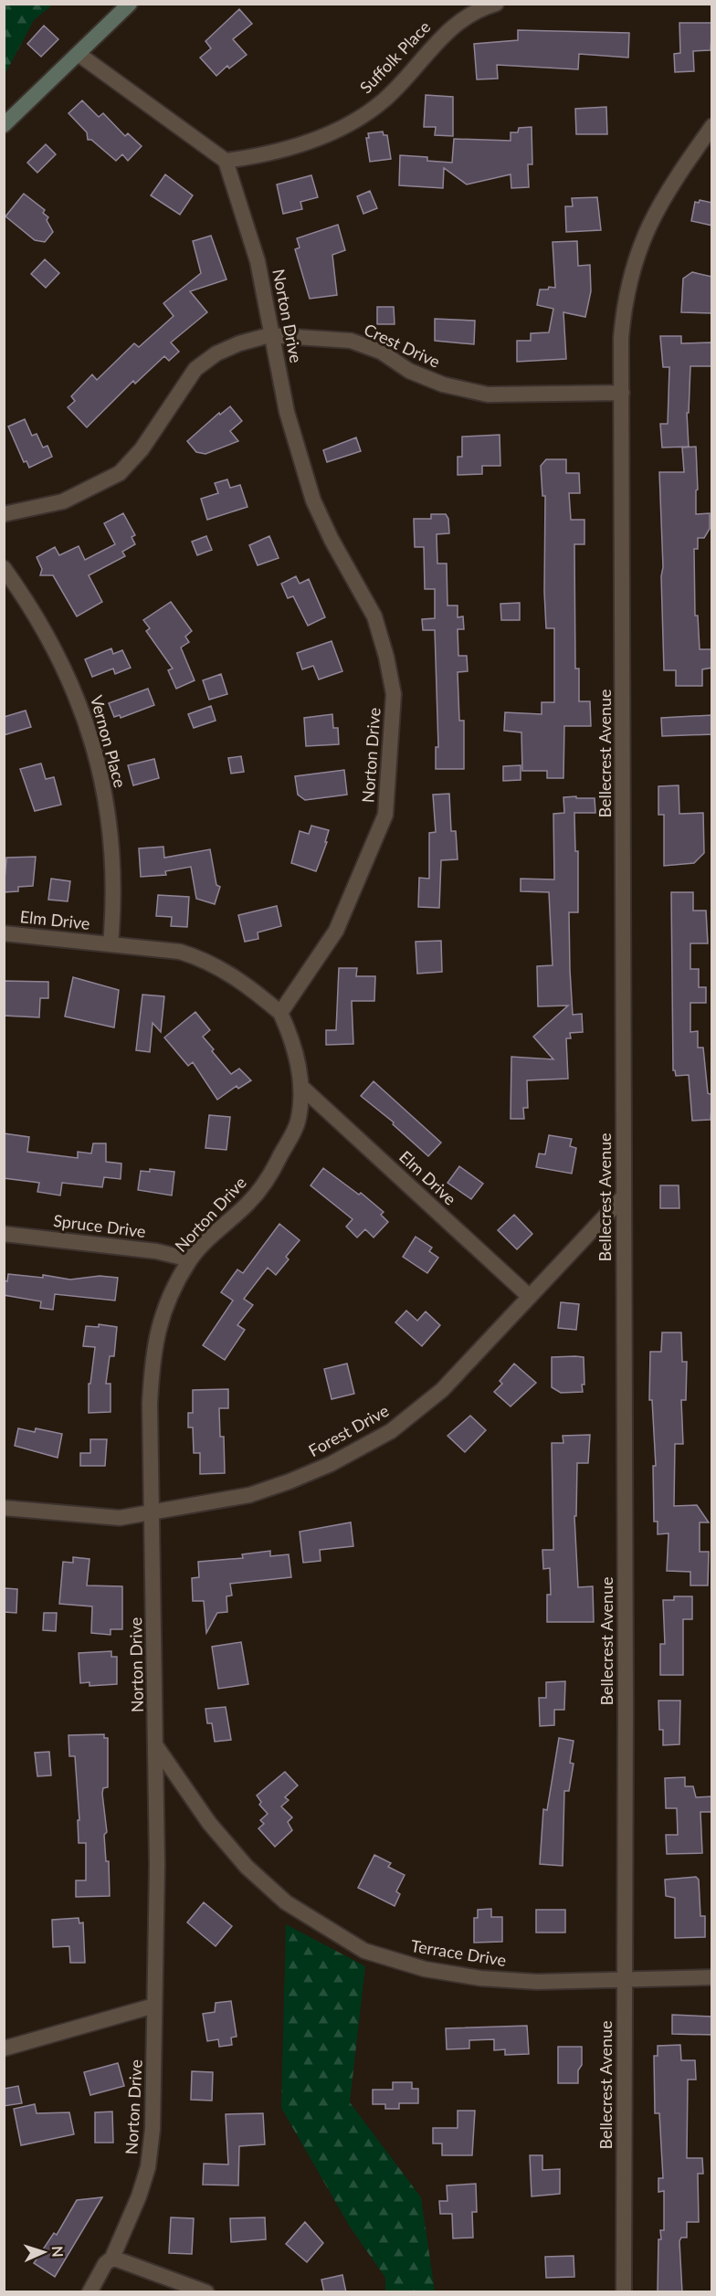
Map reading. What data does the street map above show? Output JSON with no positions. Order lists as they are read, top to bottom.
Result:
{
  "streets": {
    "street": [
      "Suffolk Place",
      "Norton Drive",
      "Crest Drive",
      "Vernon Place",
      "Bellecrest Avenue",
      "Elm Drive",
      "Spruce Drive",
      "Forest Drive",
      "Terrace Drive"
    ]
  },
  "crossings": [
    ["Suffolk Place", "Norton Drive"],
    ["Norton Drive", "Crest Drive"],
    ["Norton Drive", "Elm Drive"],
    ["Norton Drive", "Spruce Drive"],
    ["Norton Drive", "Forest Drive"],
    ["Norton Drive", "Terrace Drive"],
    ["Crest Drive", "Bellecrest Avenue"],
    ["Vernon Place", "Elm Drive"],
    ["Bellecrest Avenue", "Forest Drive"],
    ["Bellecrest Avenue", "Terrace Drive"],
    ["Elm Drive", "Forest Drive"]
  ],
  "north": "right"
}
